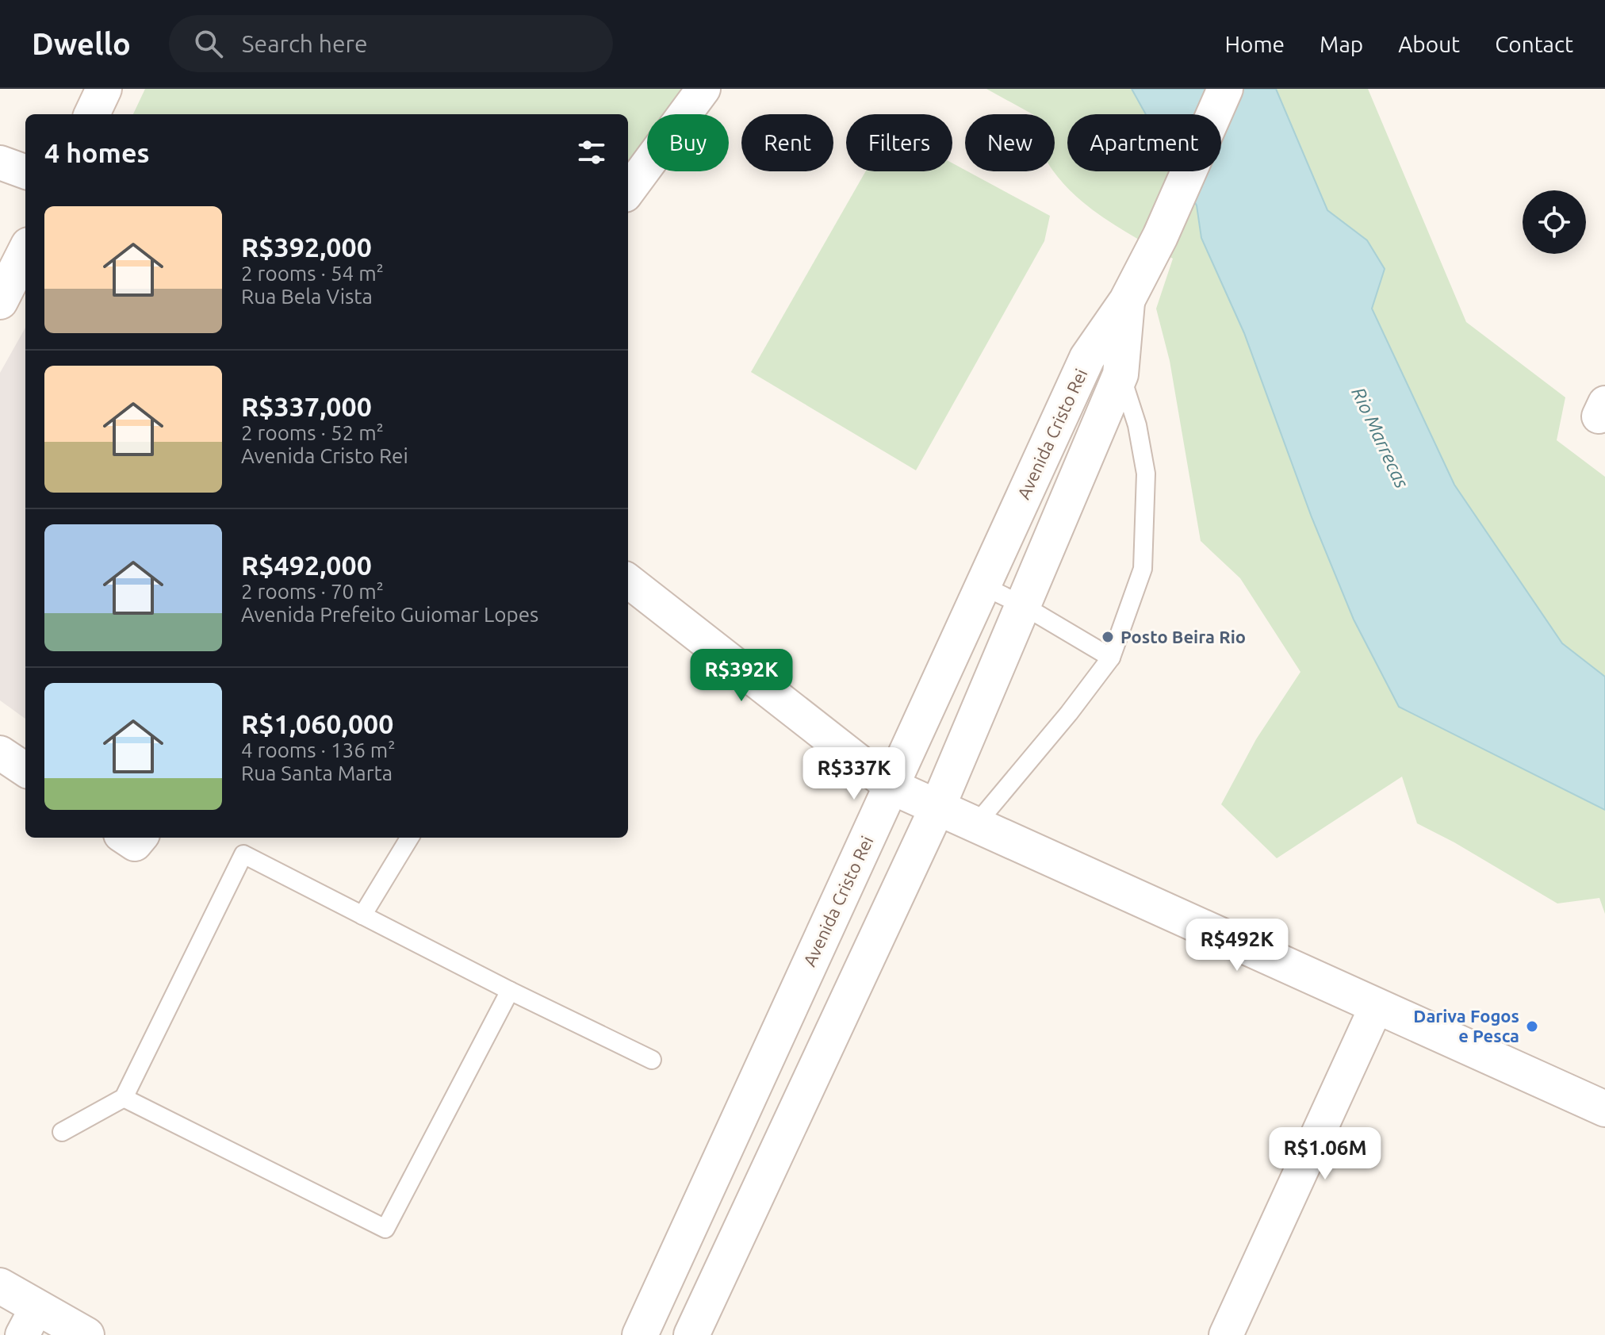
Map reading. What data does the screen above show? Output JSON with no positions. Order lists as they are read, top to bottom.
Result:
{
  "streets": {
    "street": ["Avenida Cristo Rei"]
  },
  "water": ["Rio Marrecas"],
  "places": ["Posto Beira Rio", "Dariva Fogos e Pesca"],
  "page": {
    "header": "Dwello",
    "search": "Search here",
    "nav": [
      "Home",
      "Map",
      "About",
      "Contact"
    ],
    "chip": [
      "Buy",
      "Rent",
      "Filters",
      "New",
      "Apartment"
    ],
    "heading": "4 homes",
    "list": [
      {
        "name": "R$392,000",
        "note": "2 rooms · 54 m² · Rua Bela Vista"
      },
      {
        "name": "R$337,000",
        "note": "2 rooms · 52 m² · Avenida Cristo Rei"
      },
      {
        "name": "R$492,000",
        "note": "2 rooms · 70 m² · Avenida Prefeito Guiomar Lopes"
      },
      {
        "name": "R$1,060,000",
        "note": "4 rooms · 136 m² · Rua Santa Marta"
      }
    ],
    "price": [
      "R$392K",
      "R$337K",
      "R$492K",
      "R$1.06M"
    ]
  }
}
